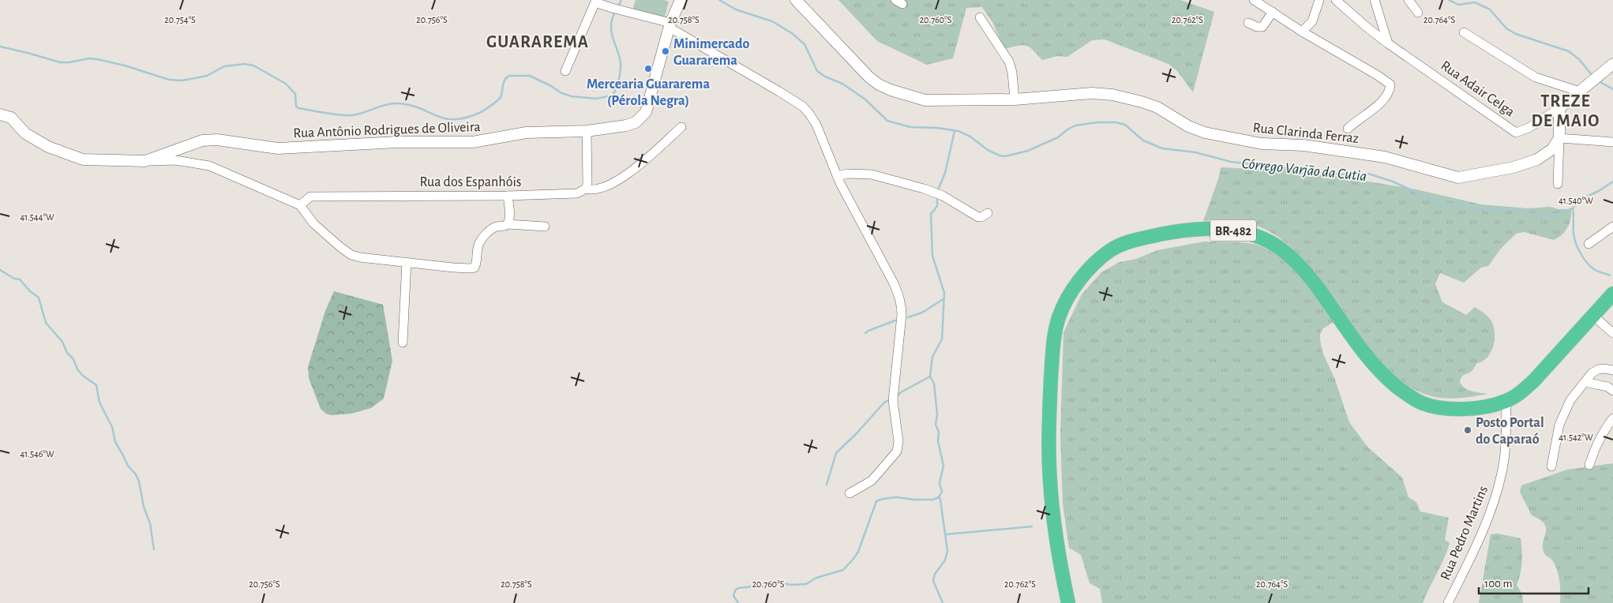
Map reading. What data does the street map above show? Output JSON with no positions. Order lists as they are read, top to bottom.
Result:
{
  "streets": {
    "highway": ["BR-482"],
    "street": [
      "Rua Adair Celga",
      "Rua Antônio Rodrigues de Oliveira",
      "Rua Clarinda Ferraz",
      "Rua dos Espanhóis",
      "Rua Pedro Martins"
    ]
  },
  "crossings": [
    ["BR-482", "Rua Pedro Martins"]
  ],
  "districts": ["GUARAREMA", "TREZE DE MAIO"],
  "water": ["Córrego Varjão da Cutia"],
  "places": ["Minimercado Guararema", "Mercearia Guararema (Pérola Negra)", "Posto Portal do Caparaó"],
  "scale_bar": "100 m",
  "coordinates": [
    "20.754°S",
    "20.756°S",
    "20.758°S",
    "20.760°S",
    "20.762°S",
    "20.764°S",
    "41.540°W",
    "41.544°W",
    "41.542°W",
    "41.546°W"
  ]
}
